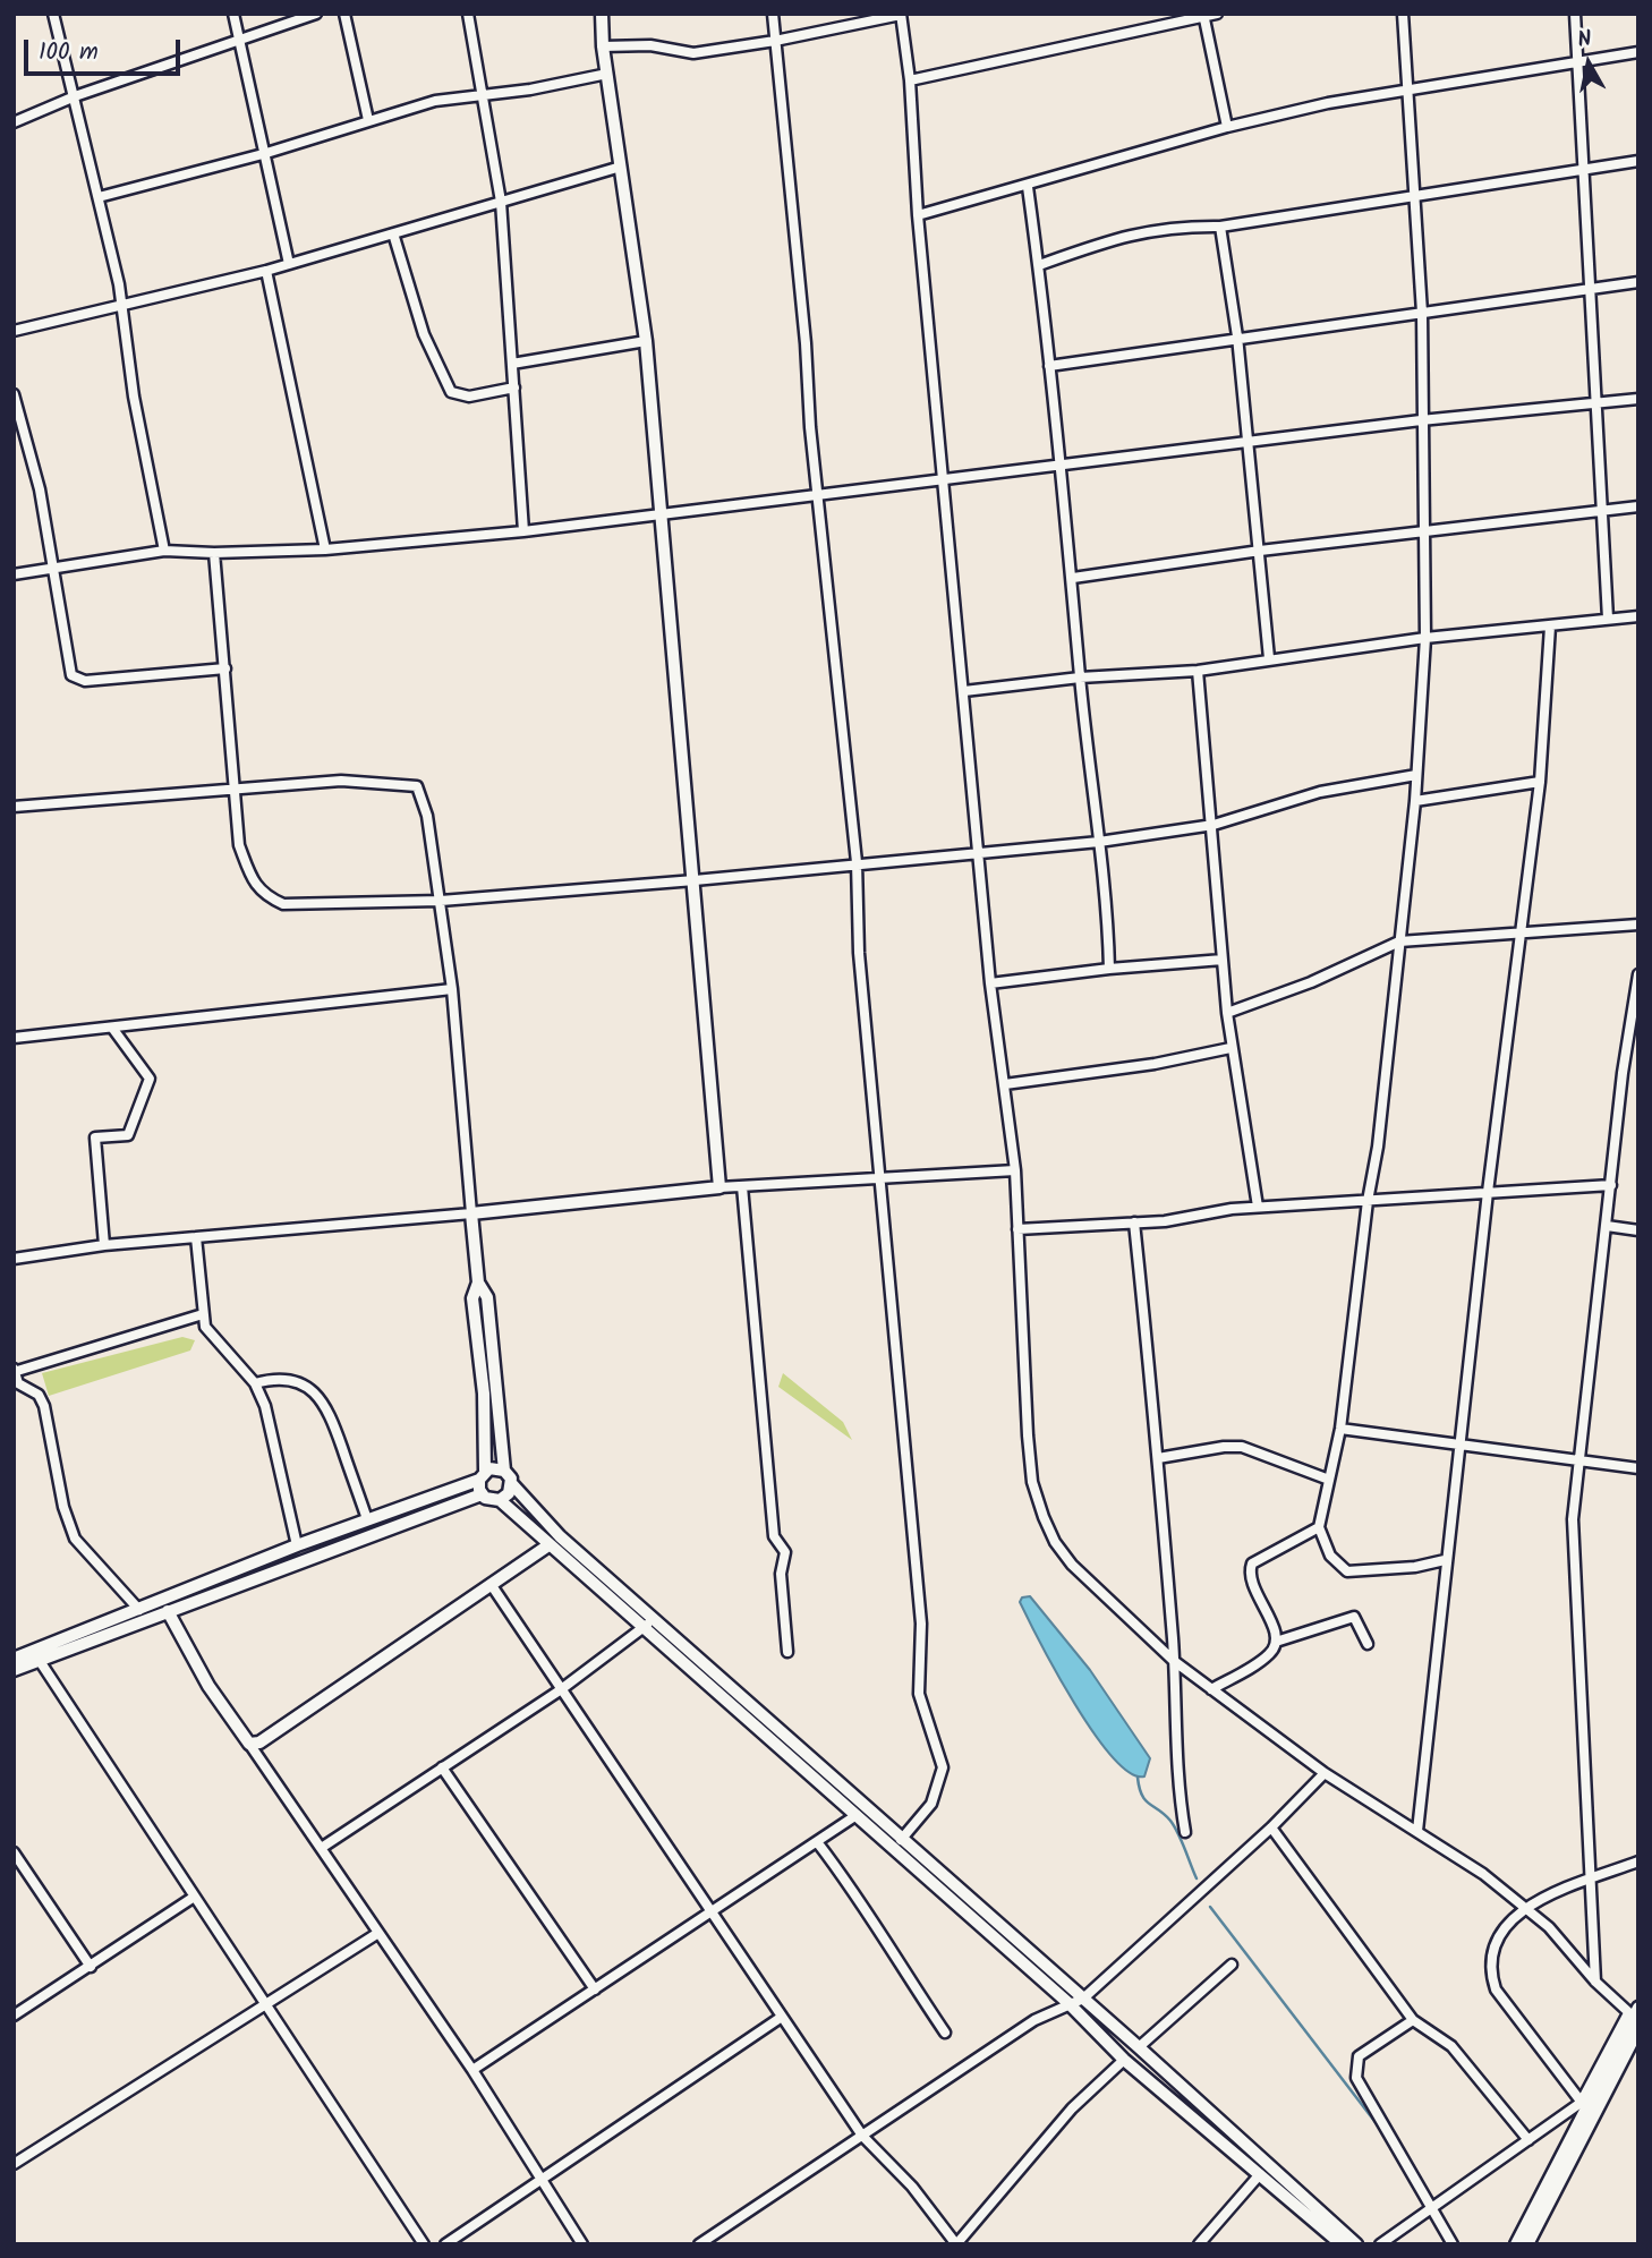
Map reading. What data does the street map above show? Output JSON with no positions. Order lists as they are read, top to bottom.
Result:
{
  "scale_bar": "100 m",
  "north": "top"
}
